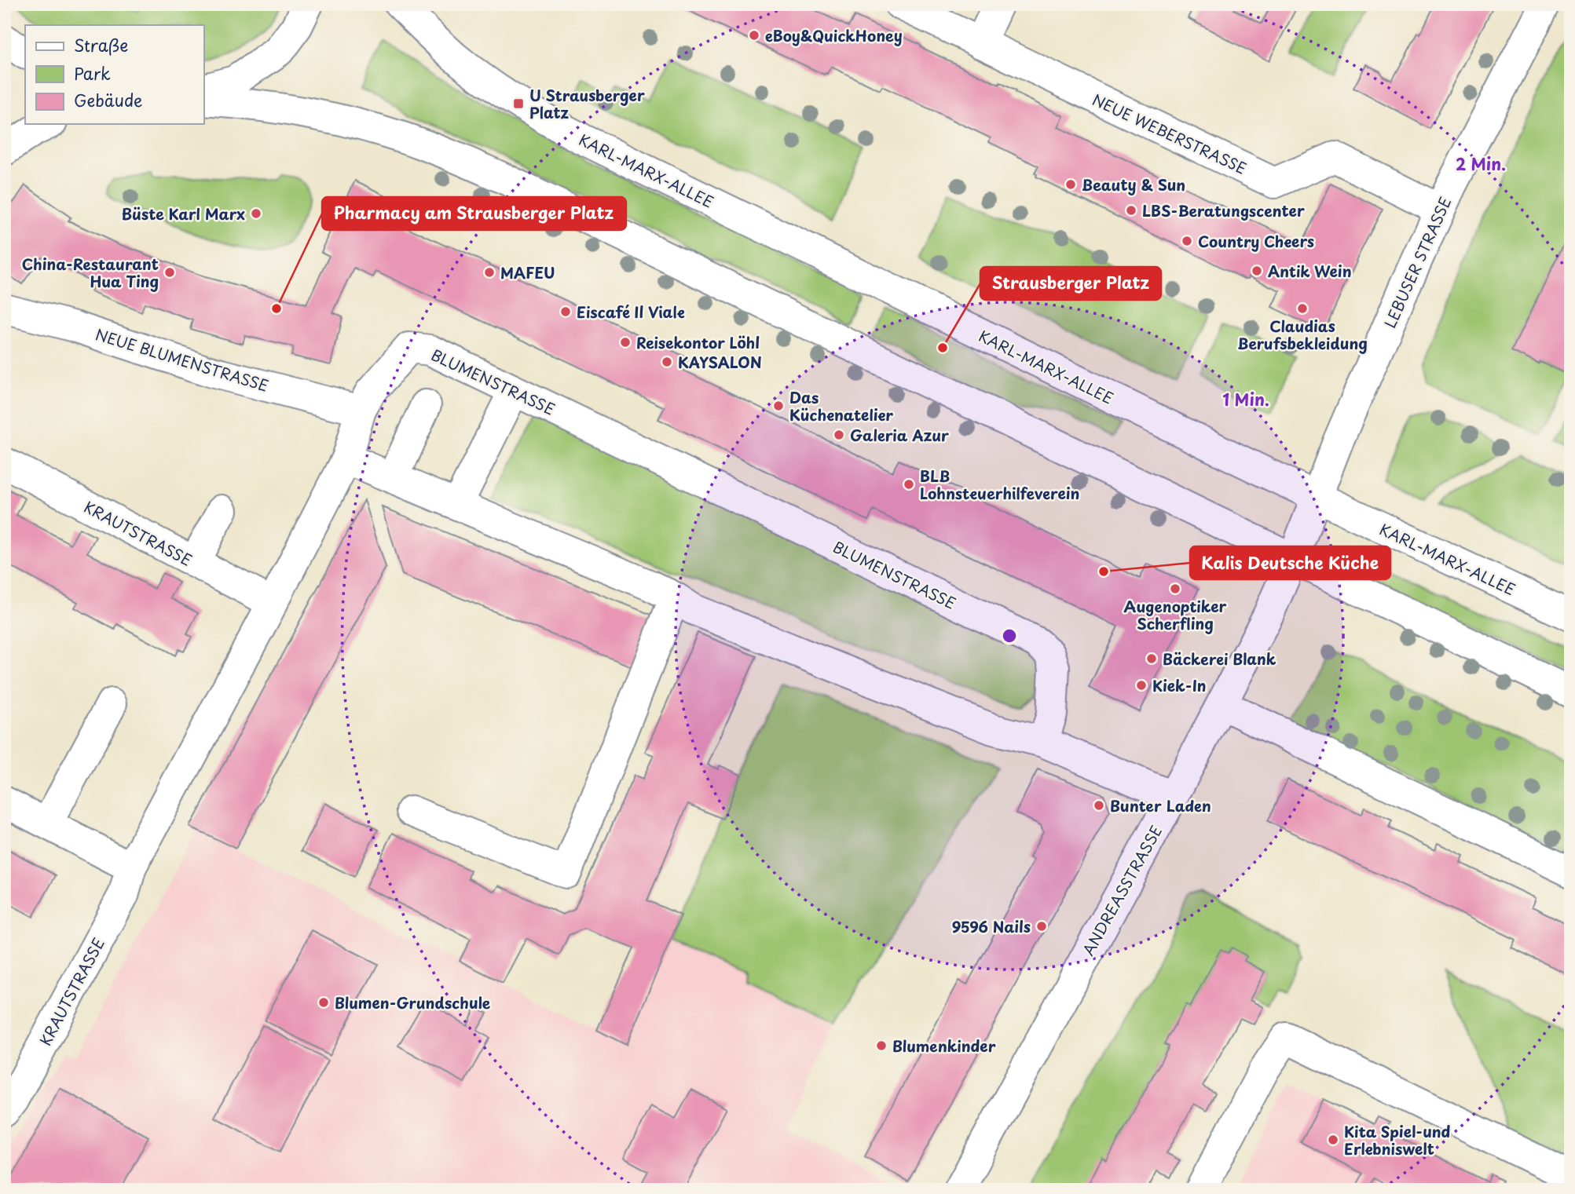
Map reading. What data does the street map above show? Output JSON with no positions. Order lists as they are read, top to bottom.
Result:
{
  "streets": {
    "street": [
      "NEUE WEBERSTRASSE",
      "KARL-MARX-ALLEE",
      "LEBUSER STRASSE",
      "NEUE BLUMENSTRASSE",
      "BLUMENSTRASSE",
      "KRAUTSTRASSE",
      "ANDREASSTRASSE"
    ]
  },
  "crossings": [
    ["NEUE WEBERSTRASSE", "LEBUSER STRASSE"],
    ["KARL-MARX-ALLEE", "LEBUSER STRASSE"],
    ["KARL-MARX-ALLEE", "ANDREASSTRASSE"],
    ["LEBUSER STRASSE", "ANDREASSTRASSE"],
    ["NEUE BLUMENSTRASSE", "BLUMENSTRASSE"],
    ["BLUMENSTRASSE", "KRAUTSTRASSE"]
  ],
  "places": {
    "other": [
      "eBoy&QuickHoney",
      "Beauty & Sun",
      "LBS-Beratungscenter",
      "Büste Karl Marx",
      "Country Cheers",
      "Antik Wein",
      "China-Restaurant Hua Ting",
      "MAFEU",
      "Pharmacy am Strausberger Platz",
      "Claudias Berufsbekleidung",
      "Eiscafé Il Viale",
      "Reisekontor Löhl",
      "Strausberger Platz",
      "KAYSALON",
      "Das Küchenatelier",
      "Galeria Azur",
      "BLB Lohnsteuerhilfeverein",
      "Kalis Deutsche Küche",
      "Augenoptiker Scherfling",
      "Bäckerei Blank",
      "Kiek-In",
      "Bunter Laden",
      "9596 Nails",
      "Blumen-Grundschule",
      "Blumenkinder",
      "Kita Spiel-und Erlebniswelt"
    ],
    "transit": ["U Strausberger Platz"]
  },
  "legend": ["Straße", "Park", "Gebäude"],
  "rings": ["2 Min.", "1 Min."]
}
